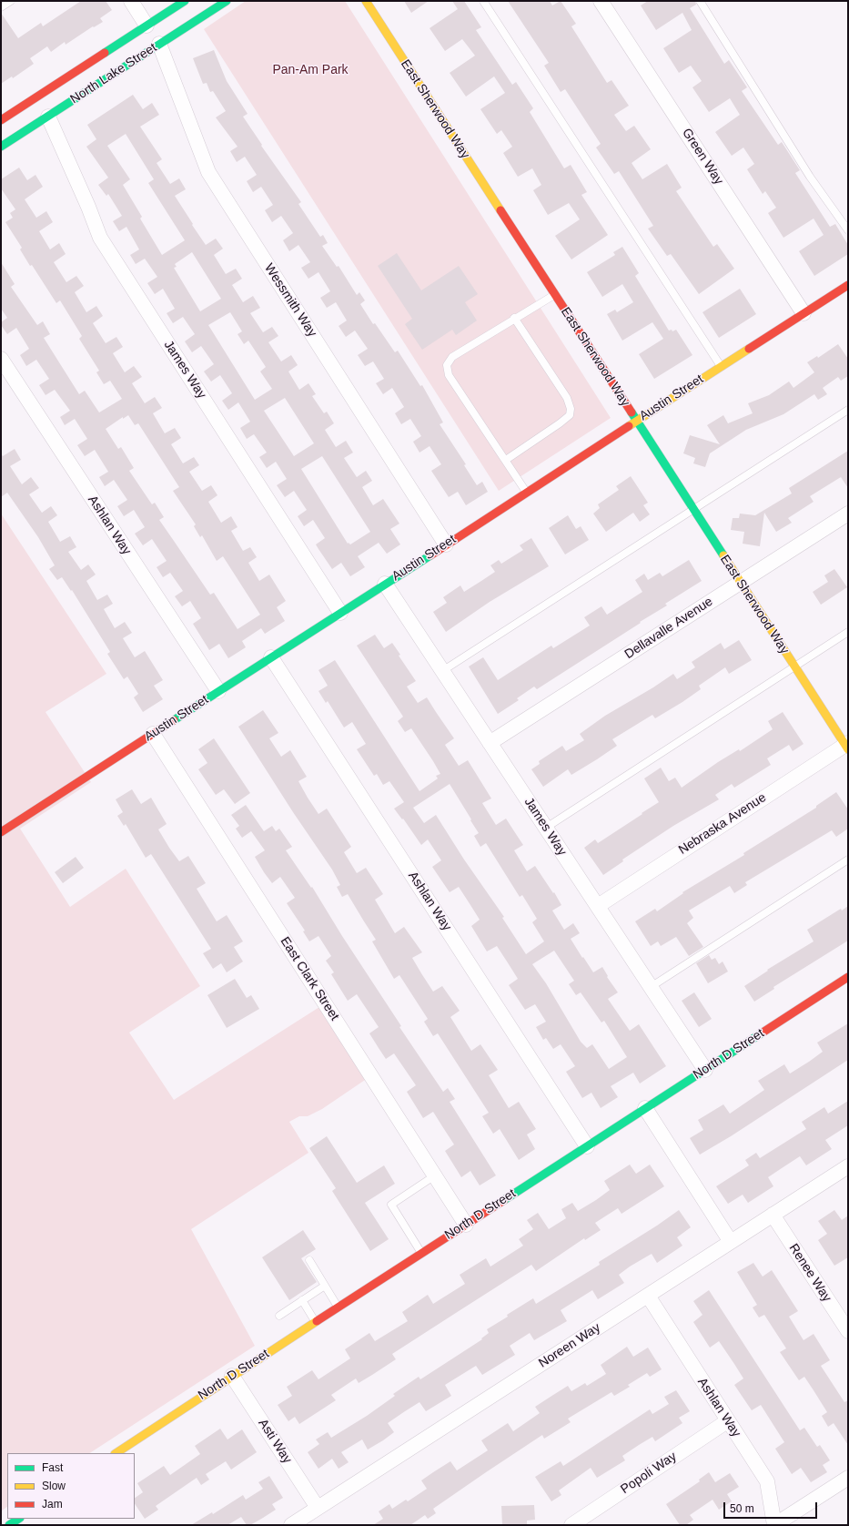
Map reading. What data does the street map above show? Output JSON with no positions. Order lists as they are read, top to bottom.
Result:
{
  "streets": {
    "street": [
      "North Lake Street",
      "East Sherwood Way",
      "Green Way",
      "Wessmith Way",
      "James Way",
      "Austin Street",
      "Ashlan Way",
      "Dellavalle Avenue",
      "Nebraska Avenue",
      "East Clark Street",
      "North D Street",
      "Renee Way",
      "Noreen Way",
      "Asti Way",
      "Popoli Way"
    ]
  },
  "crossings": [
    ["North Lake Street", "Wessmith Way"],
    ["North Lake Street", "James Way"],
    ["East Sherwood Way", "Austin Street"],
    ["East Sherwood Way", "Dellavalle Avenue"],
    ["East Sherwood Way", "Nebraska Avenue"],
    ["Green Way", "Austin Street"],
    ["Wessmith Way", "Austin Street"],
    ["James Way", "Austin Street"],
    ["James Way", "Dellavalle Avenue"],
    ["James Way", "Nebraska Avenue"],
    ["James Way", "North D Street"],
    ["Austin Street", "Ashlan Way"],
    ["Austin Street", "East Clark Street"],
    ["Ashlan Way", "North D Street"],
    ["Ashlan Way", "Noreen Way"],
    ["Ashlan Way", "Popoli Way"],
    ["East Clark Street", "North D Street"],
    ["North D Street", "Asti Way"],
    ["Renee Way", "Noreen Way"],
    ["Noreen Way", "Asti Way"]
  ],
  "parks": ["Pan-Am Park"],
  "legend": ["Fast", "Slow", "Jam"],
  "scale_bar": "50 m"
}
